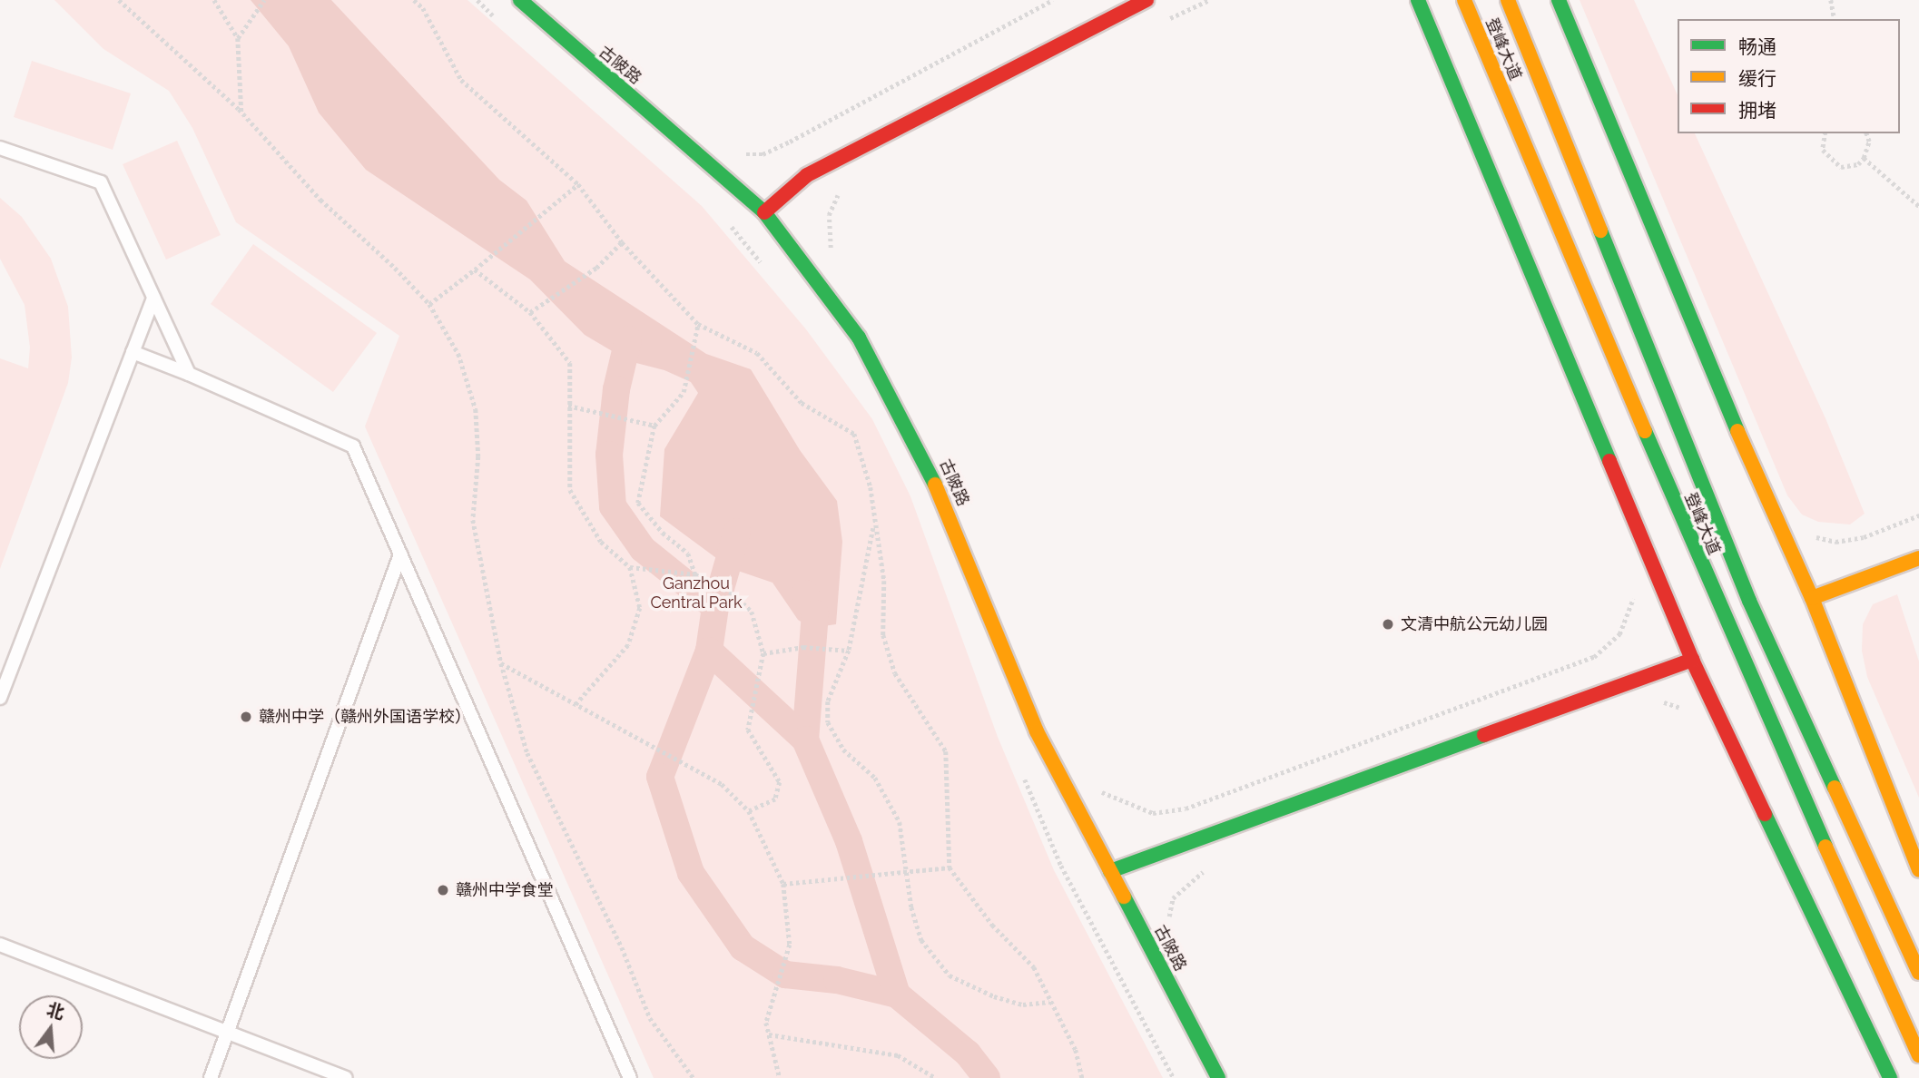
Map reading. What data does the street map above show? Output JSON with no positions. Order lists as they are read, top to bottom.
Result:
{
  "streets": {
    "street": ["登峰大道", "古陂路"]
  },
  "parks": ["Ganzhou Central Park"],
  "places": ["文清中航公元幼儿园", "赣州中学（赣州外国语学校）", "赣州中学食堂"],
  "legend": ["畅通", "缓行", "拥堵"],
  "north": "top"
}
